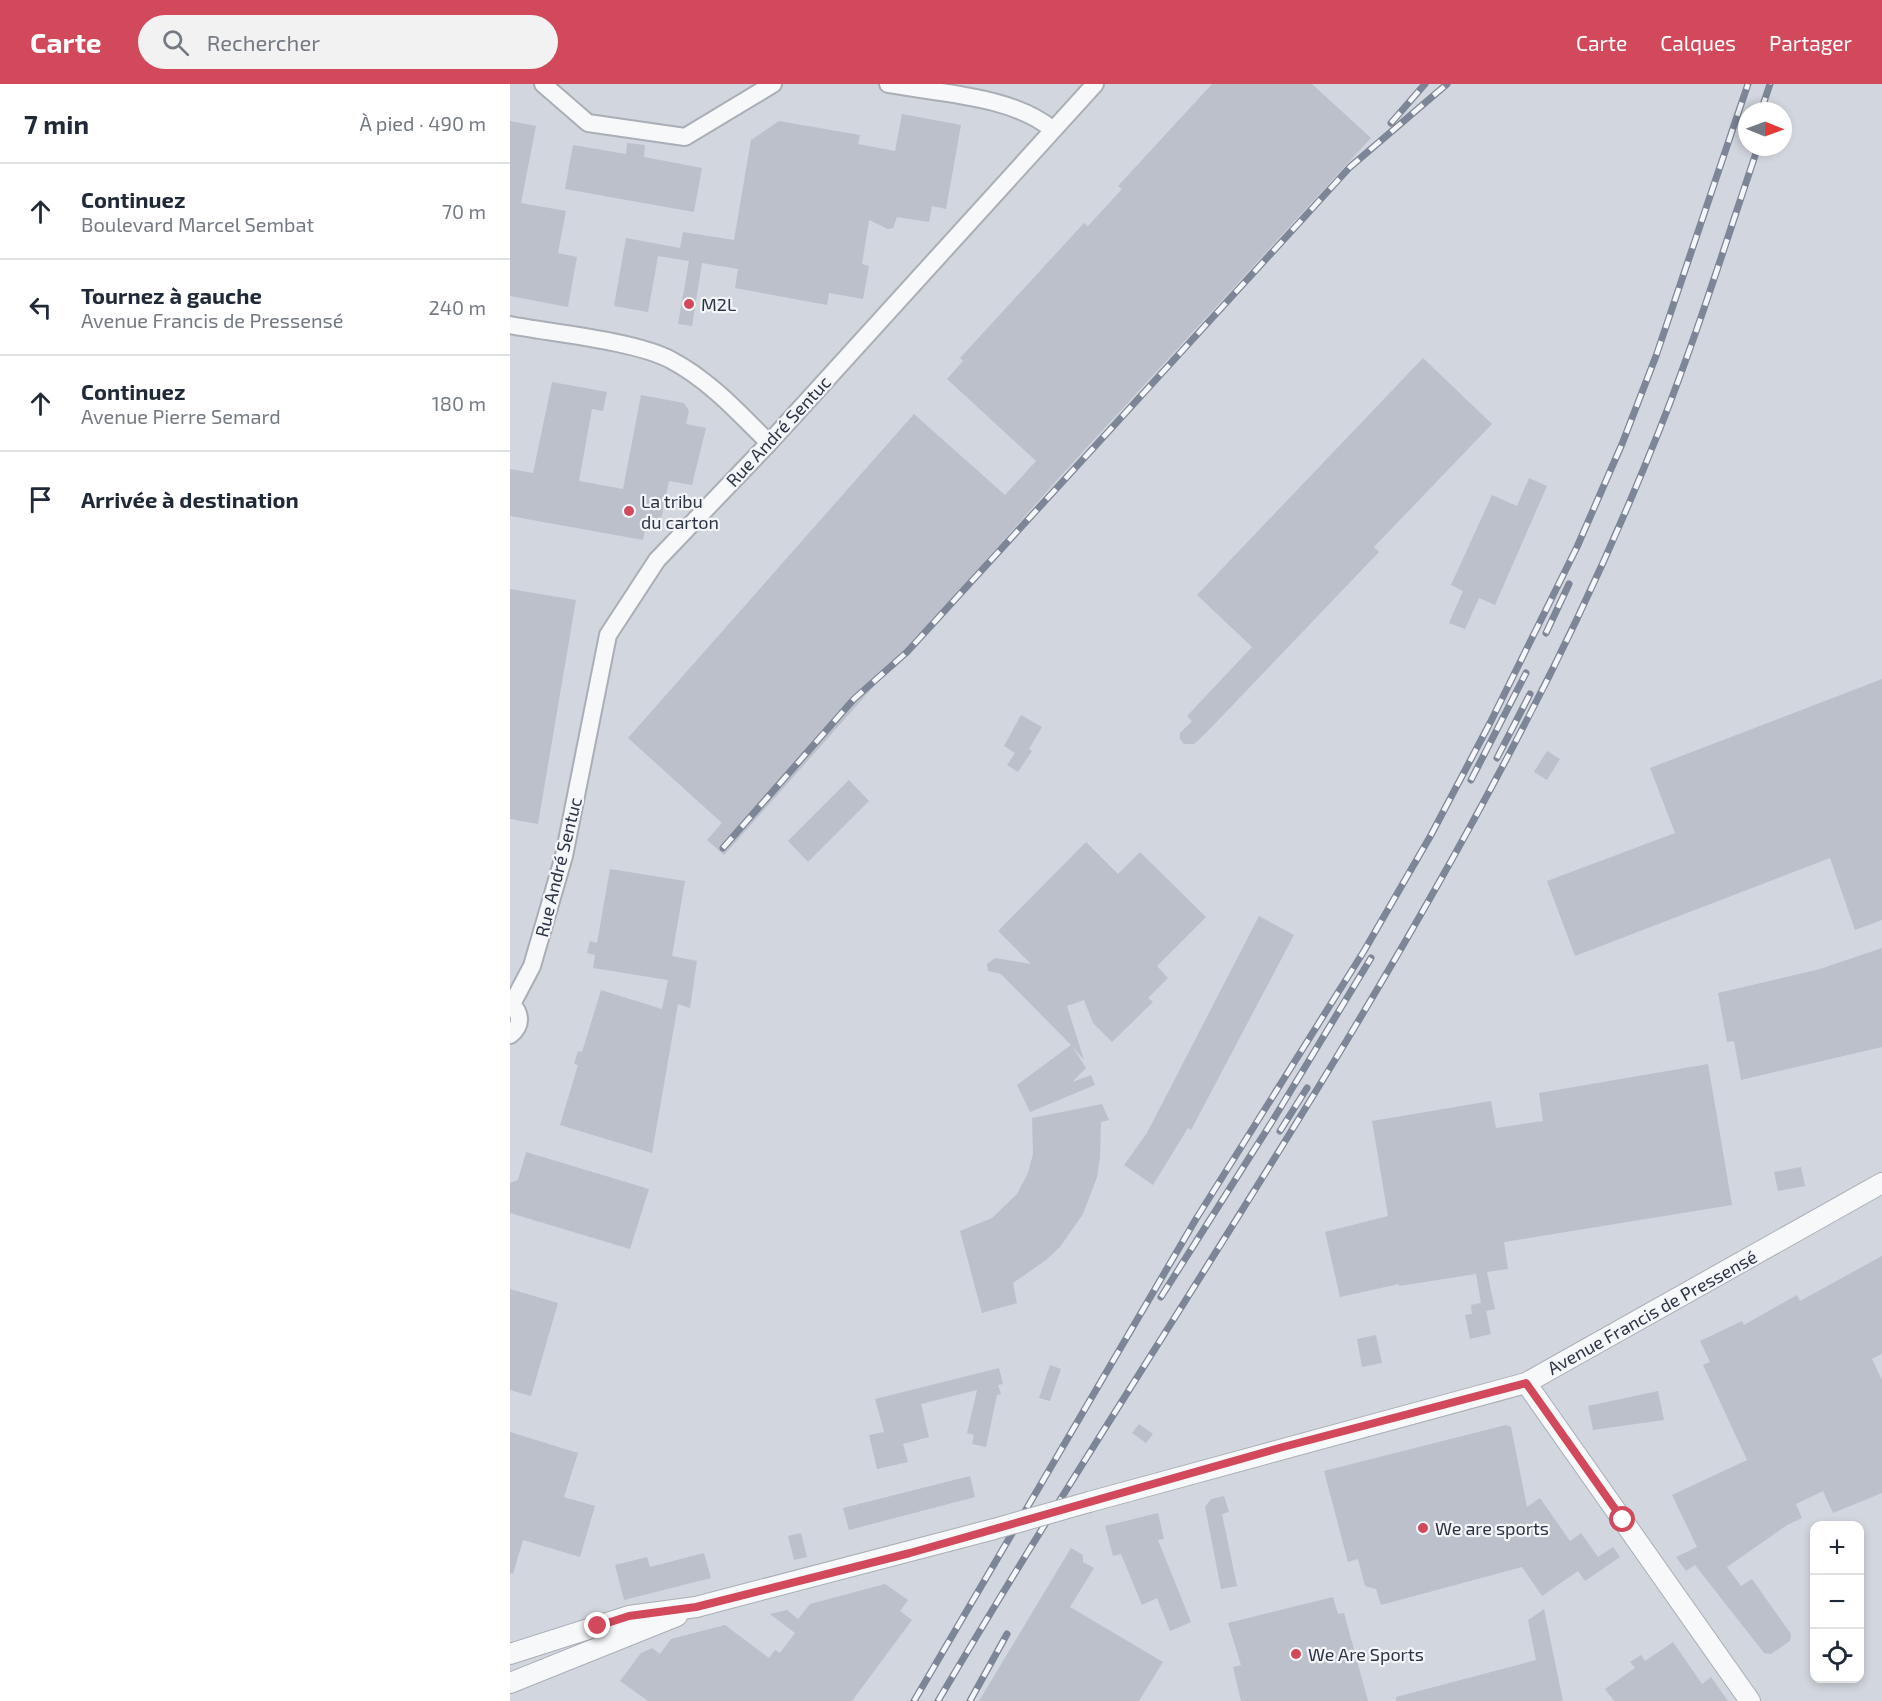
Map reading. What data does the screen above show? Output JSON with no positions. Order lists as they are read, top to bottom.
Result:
{
  "streets": {
    "street": ["Rue André Sentuc", "Avenue Francis de Pressensé"]
  },
  "places": [
    "M2L",
    "La tribu du carton",
    "We are sports",
    "We Are Sports"
  ],
  "north": "right",
  "page": {
    "header": "Carte",
    "search": "Rechercher",
    "nav": ["Carte", "Calques", "Partager"],
    "heading": ["7 min", "À pied · 490 m"],
    "list": [
      ["Continuez", "Boulevard Marcel Sembat", "70 m"],
      ["Tournez à gauche", "Avenue Francis de Pressensé", "240 m"],
      ["Continuez", "Avenue Pierre Semard", "180 m"],
      "Arrivée à destination"
    ],
    "map_buttons": ["+", "−"]
  }
}
